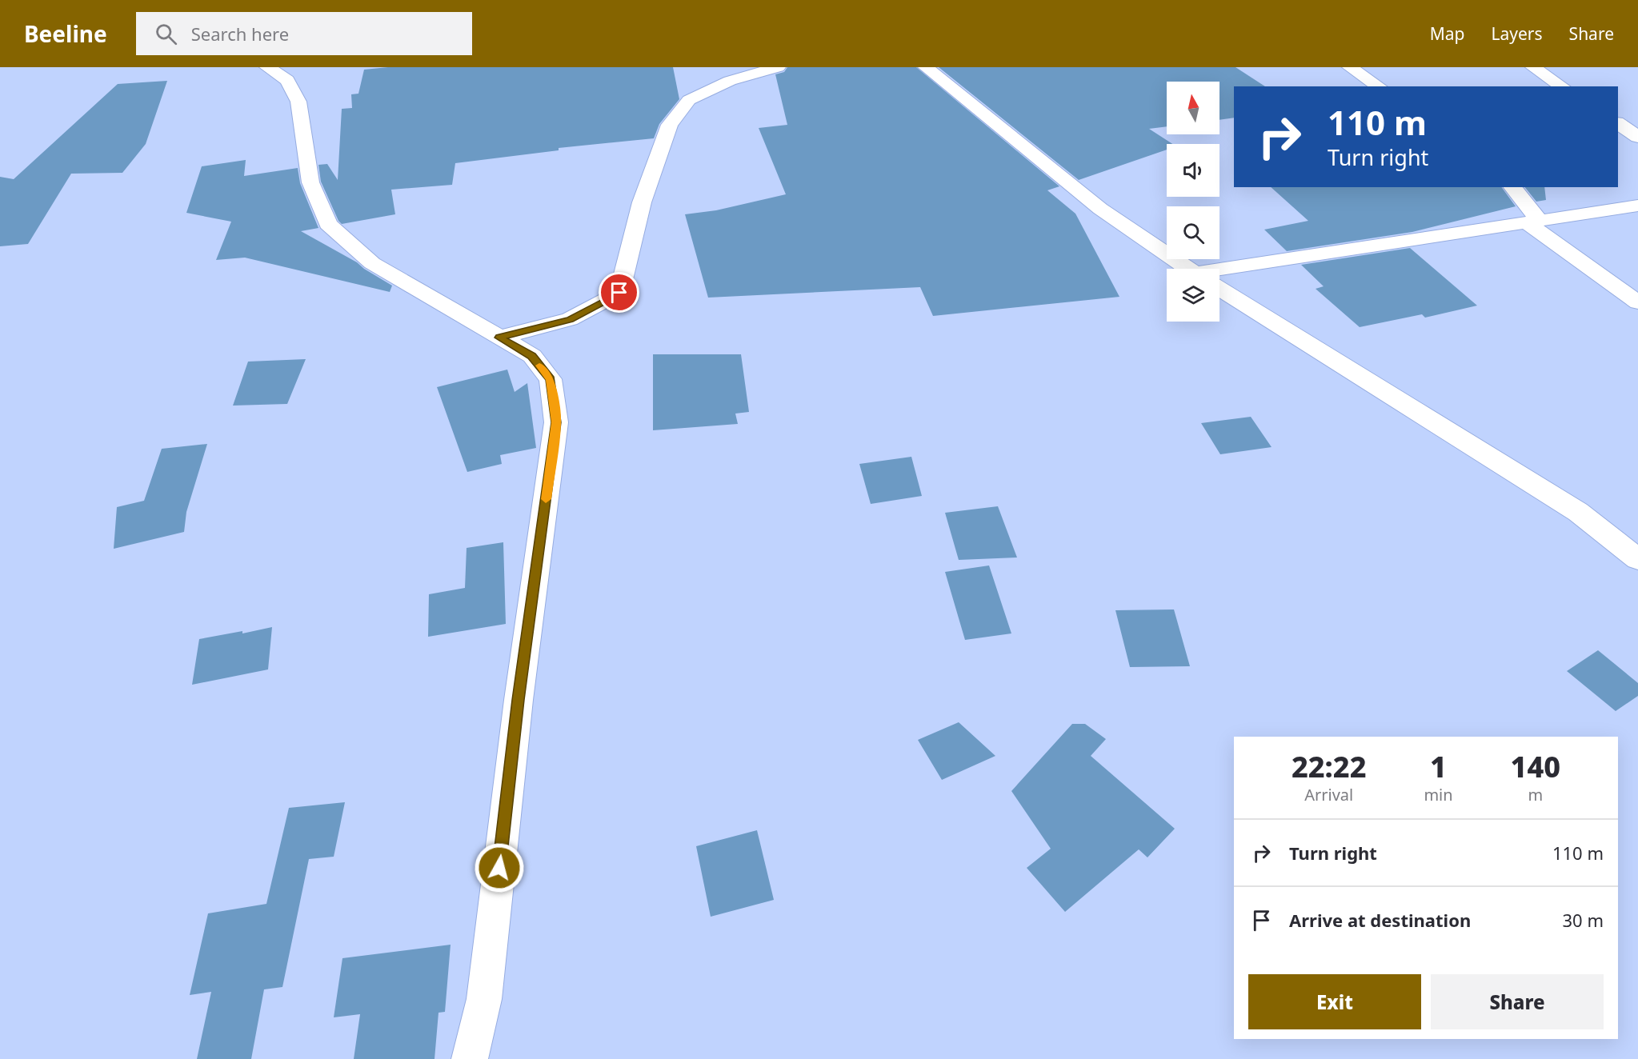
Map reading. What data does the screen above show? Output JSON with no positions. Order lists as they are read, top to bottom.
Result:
{
  "north": "top",
  "page": {
    "header": "Beeline",
    "search": "Search here",
    "nav": ["Map", "Layers", "Share"],
    "turn": ["110 m", "Turn right"],
    "eta": [
      "22:22",
      "Arrival",
      "1",
      "min",
      "140",
      "m"
    ],
    "list": [
      {
        "name": "Turn right",
        "value": "110 m"
      },
      {
        "name": "Arrive at destination",
        "value": "30 m"
      }
    ],
    "buttons": ["Exit", "Share"]
  }
}
